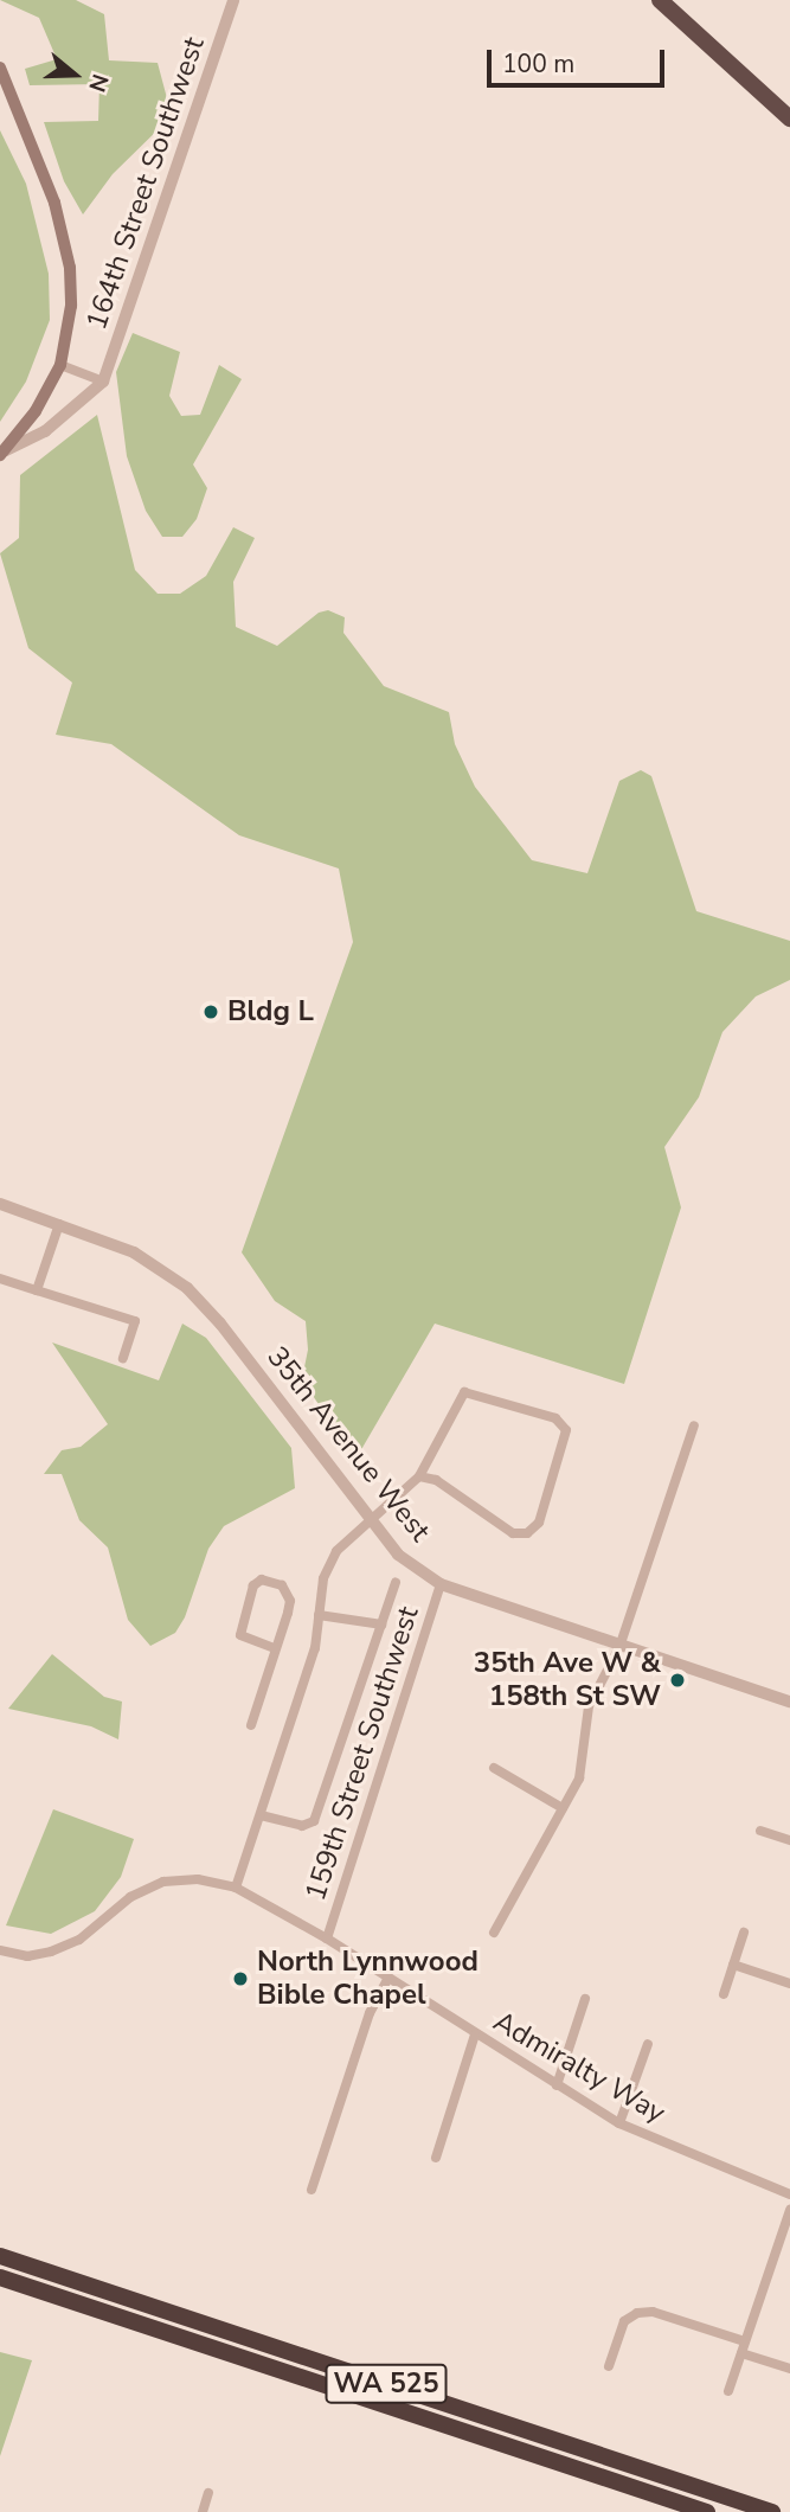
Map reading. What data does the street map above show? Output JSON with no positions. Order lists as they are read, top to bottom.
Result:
{
  "streets": {
    "highway": ["WA 525"],
    "street": [
      "164th Street Southwest",
      "35th Avenue West",
      "159th Street Southwest",
      "Admiralty Way"
    ]
  },
  "crossings": [
    ["35th Avenue West", "159th Street Southwest"],
    ["159th Street Southwest", "Admiralty Way"]
  ],
  "places": ["Bldg L", "35th Ave W & 158th St SW", "North Lynnwood Bible Chapel"],
  "scale_bar": "100 m",
  "north": "right"
}
